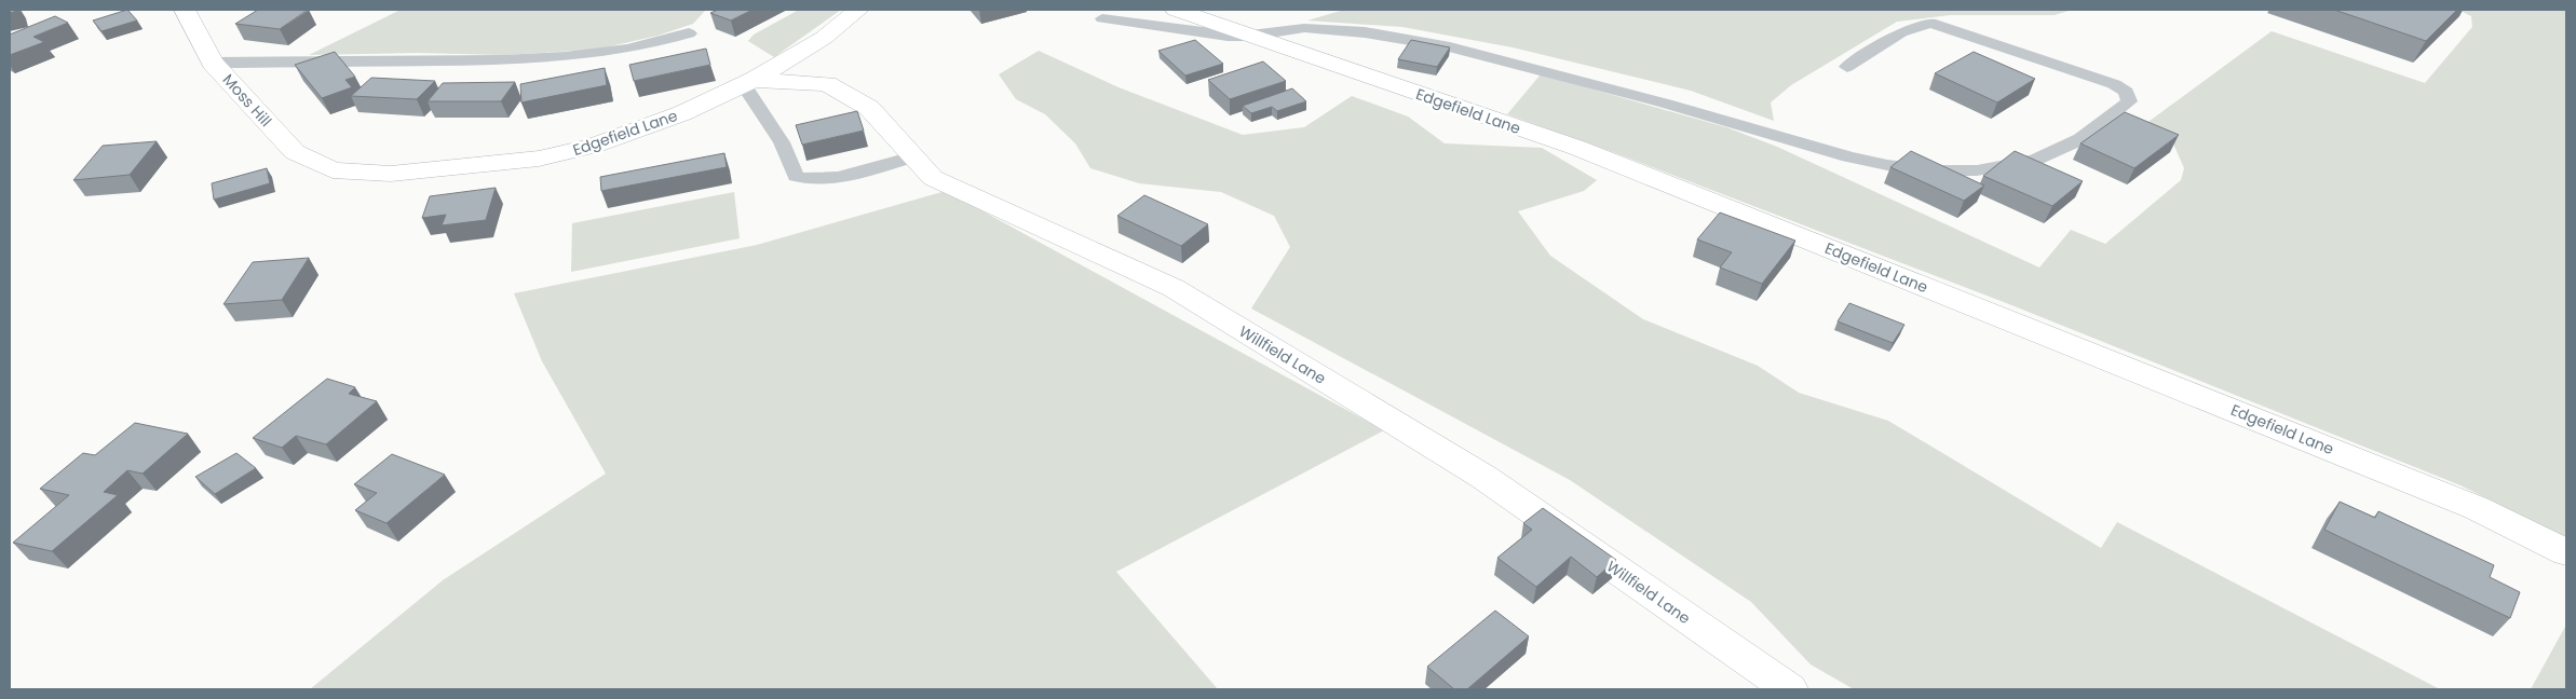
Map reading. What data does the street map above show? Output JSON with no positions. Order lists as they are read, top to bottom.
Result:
{
  "streets": {
    "street": ["Moss Hill", "Edgefield Lane", "Willfield Lane"]
  },
  "crossings": [
    ["Moss Hill", "Edgefield Lane"],
    ["Edgefield Lane", "Willfield Lane"]
  ]
}
